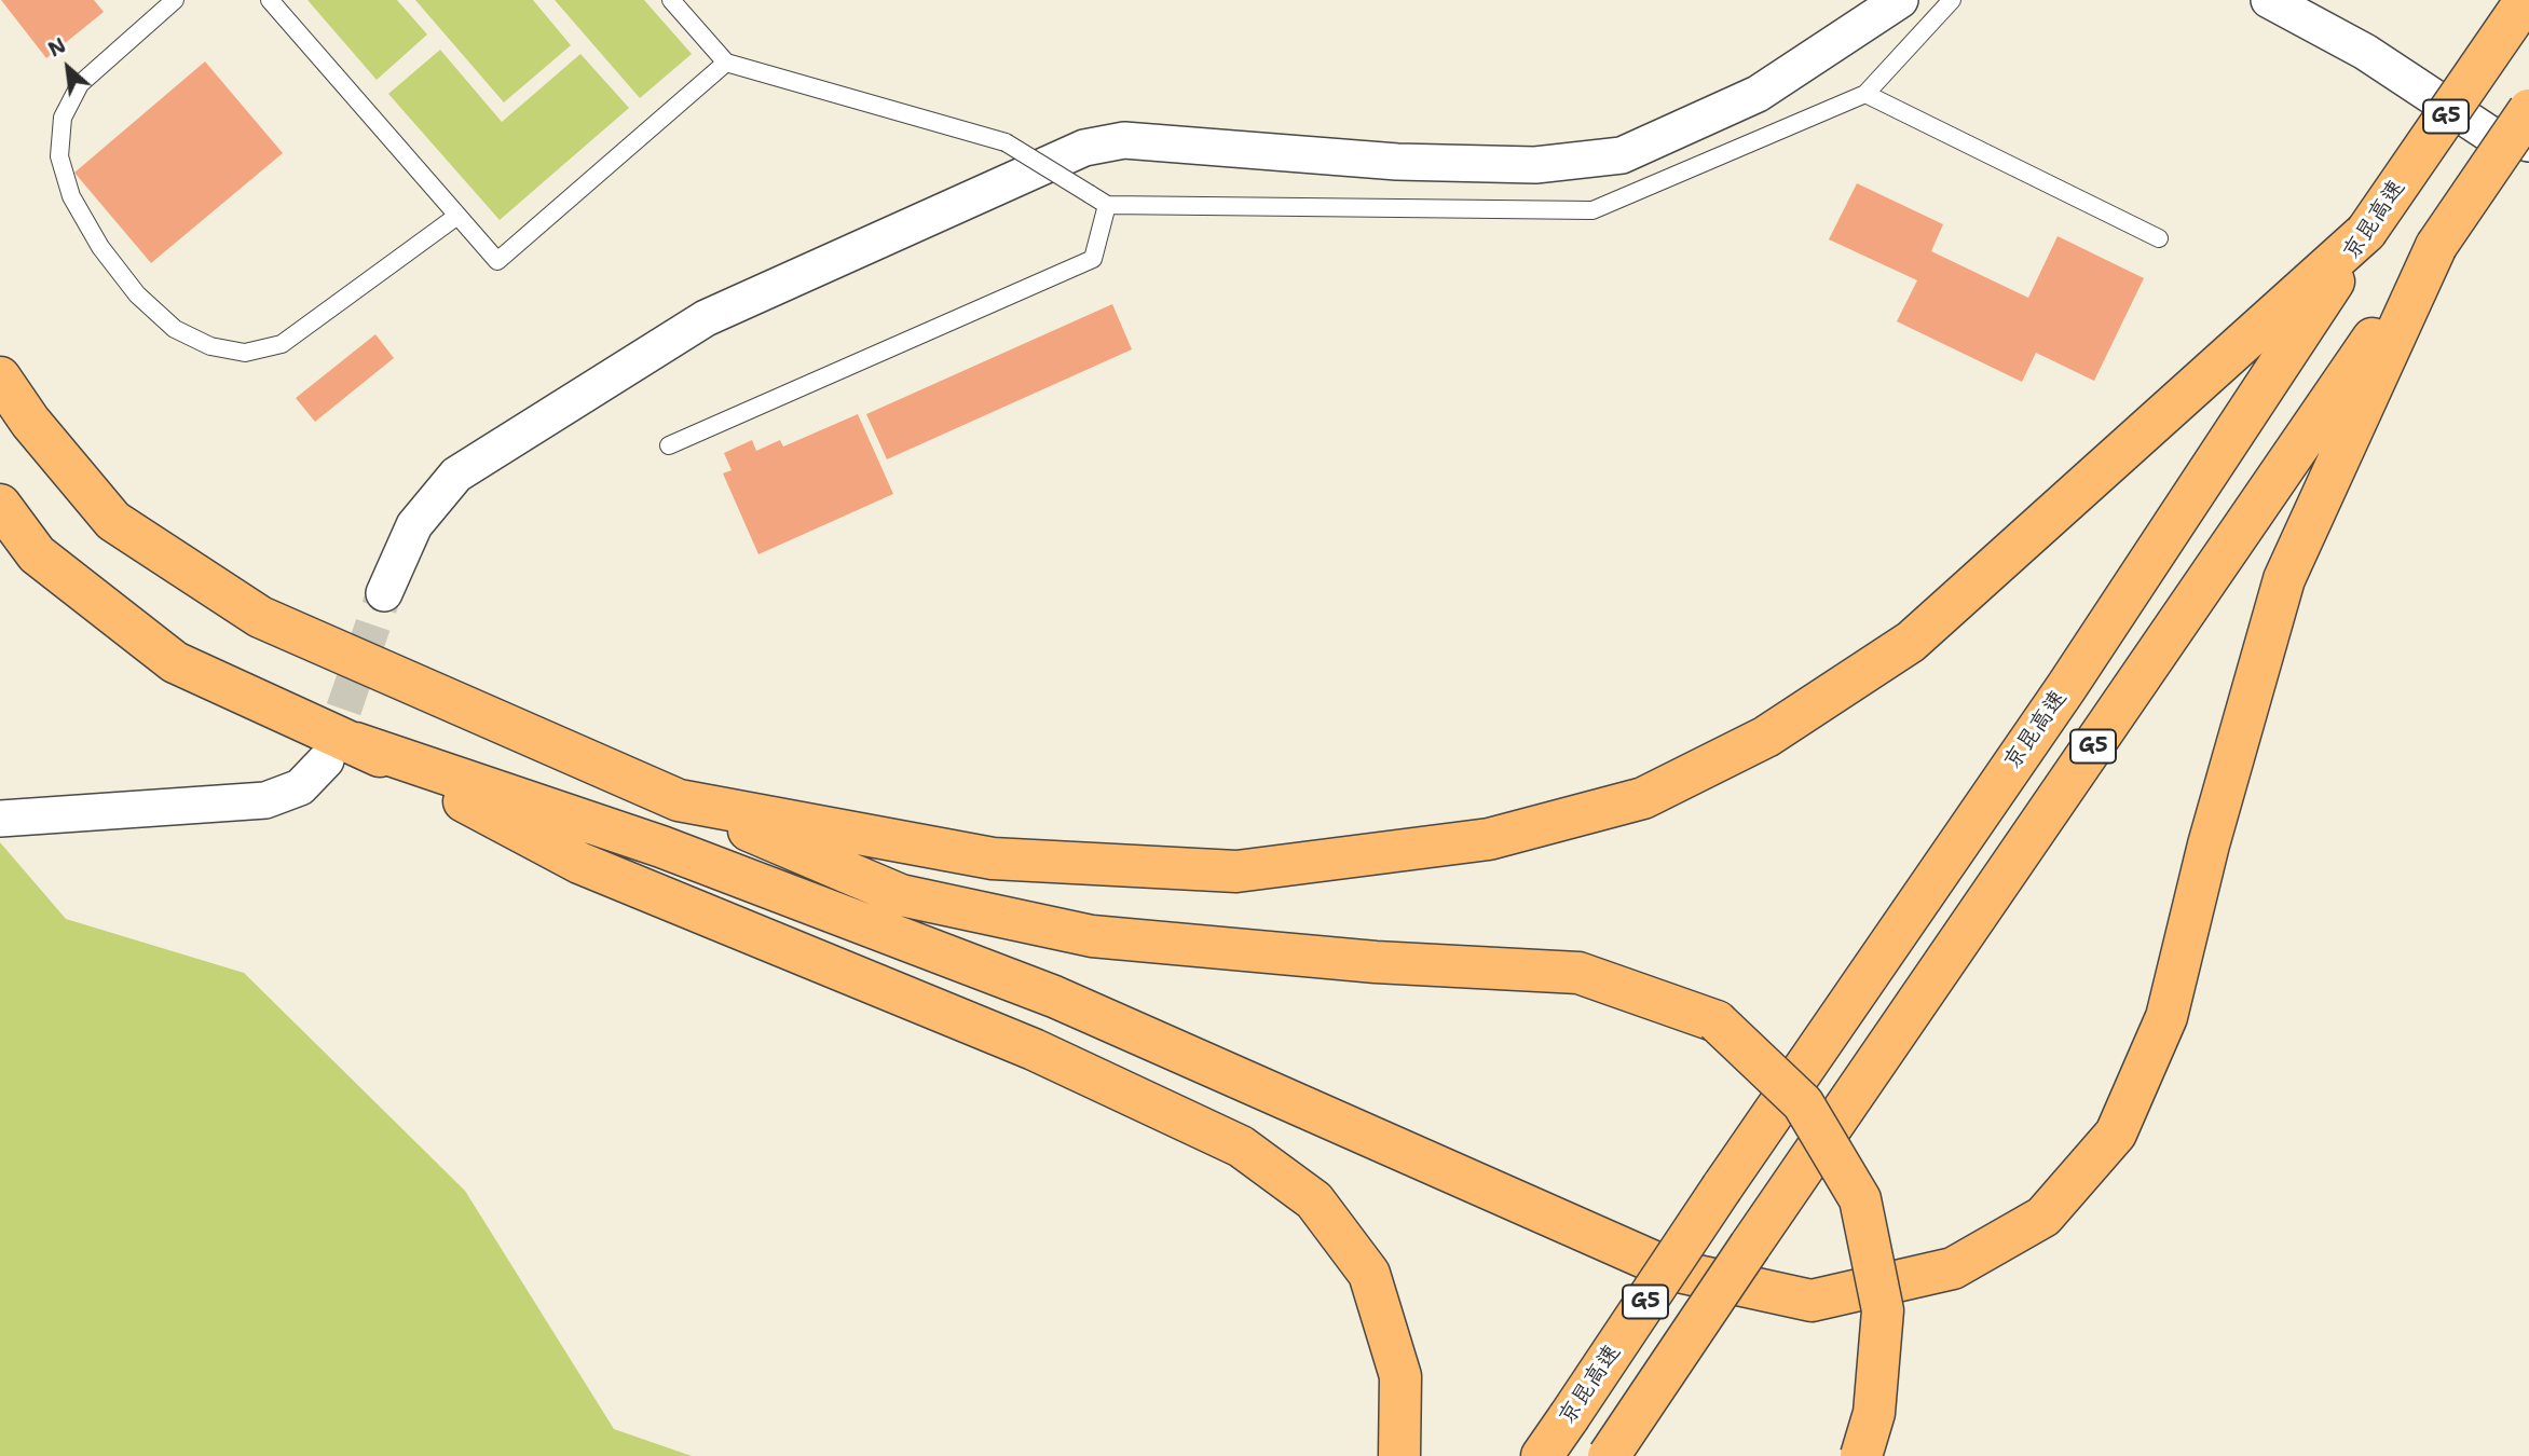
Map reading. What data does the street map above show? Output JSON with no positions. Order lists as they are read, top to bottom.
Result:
{
  "streets": {
    "highway": ["G5", "京昆高速"]
  },
  "north": "top left"
}
